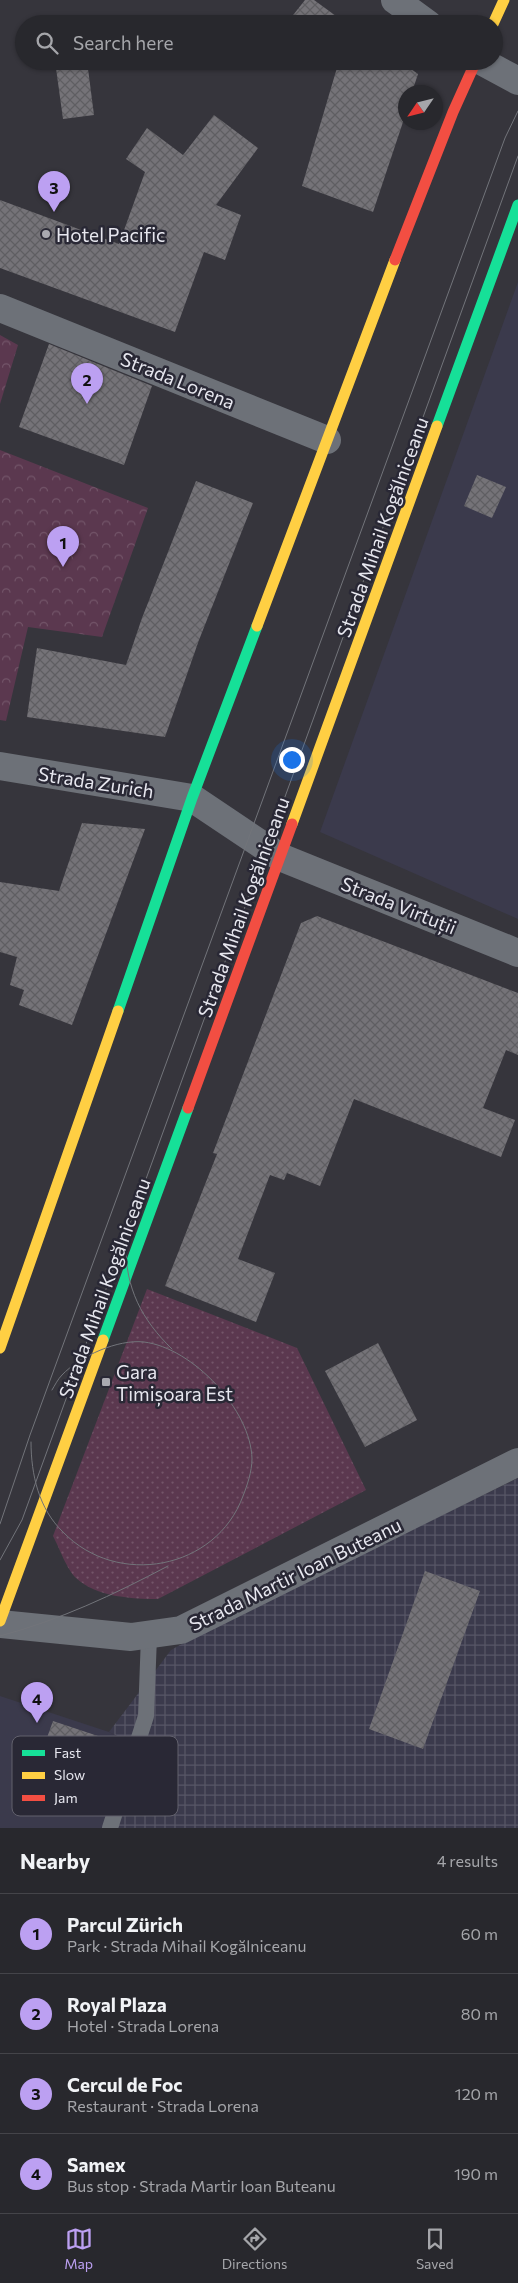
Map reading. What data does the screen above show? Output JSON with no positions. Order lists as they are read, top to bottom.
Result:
{
  "streets": {
    "street": [
      "Strada Lorena",
      "Strada Mihail Kogălniceanu",
      "Strada Zurich",
      "Strada Virtuții",
      "Strada Martir Ioan Buteanu"
    ]
  },
  "crossings": [
    ["Strada Mihail Kogălniceanu", "Strada Virtuții"],
    ["Strada Mihail Kogălniceanu", "Strada Martir Ioan Buteanu"],
    ["Strada Zurich", "Strada Virtuții"]
  ],
  "places": {
    "other": ["Hotel Pacific"],
    "transit": ["Gara Timișoara Est"]
  },
  "legend": ["Fast", "Slow", "Jam"],
  "north": "bottom left",
  "page": {
    "search": "Search here",
    "pins": [
      "3",
      "2",
      "1",
      "4"
    ],
    "heading": ["Nearby", "4 results"],
    "list": [
      {
        "mark": "1",
        "name": "Parcul Zürich",
        "note": "Park · Strada Mihail Kogălniceanu",
        "value": "60 m"
      },
      {
        "mark": "2",
        "name": "Royal Plaza",
        "note": "Hotel · Strada Lorena",
        "value": "80 m"
      },
      {
        "mark": "3",
        "name": "Cercul de Foc",
        "note": "Restaurant · Strada Lorena",
        "value": "120 m"
      },
      {
        "mark": "4",
        "name": "Samex",
        "note": "Bus stop · Strada Martir Ioan Buteanu",
        "value": "190 m"
      }
    ],
    "nav": ["Map", "Directions", "Saved"]
  }
}
